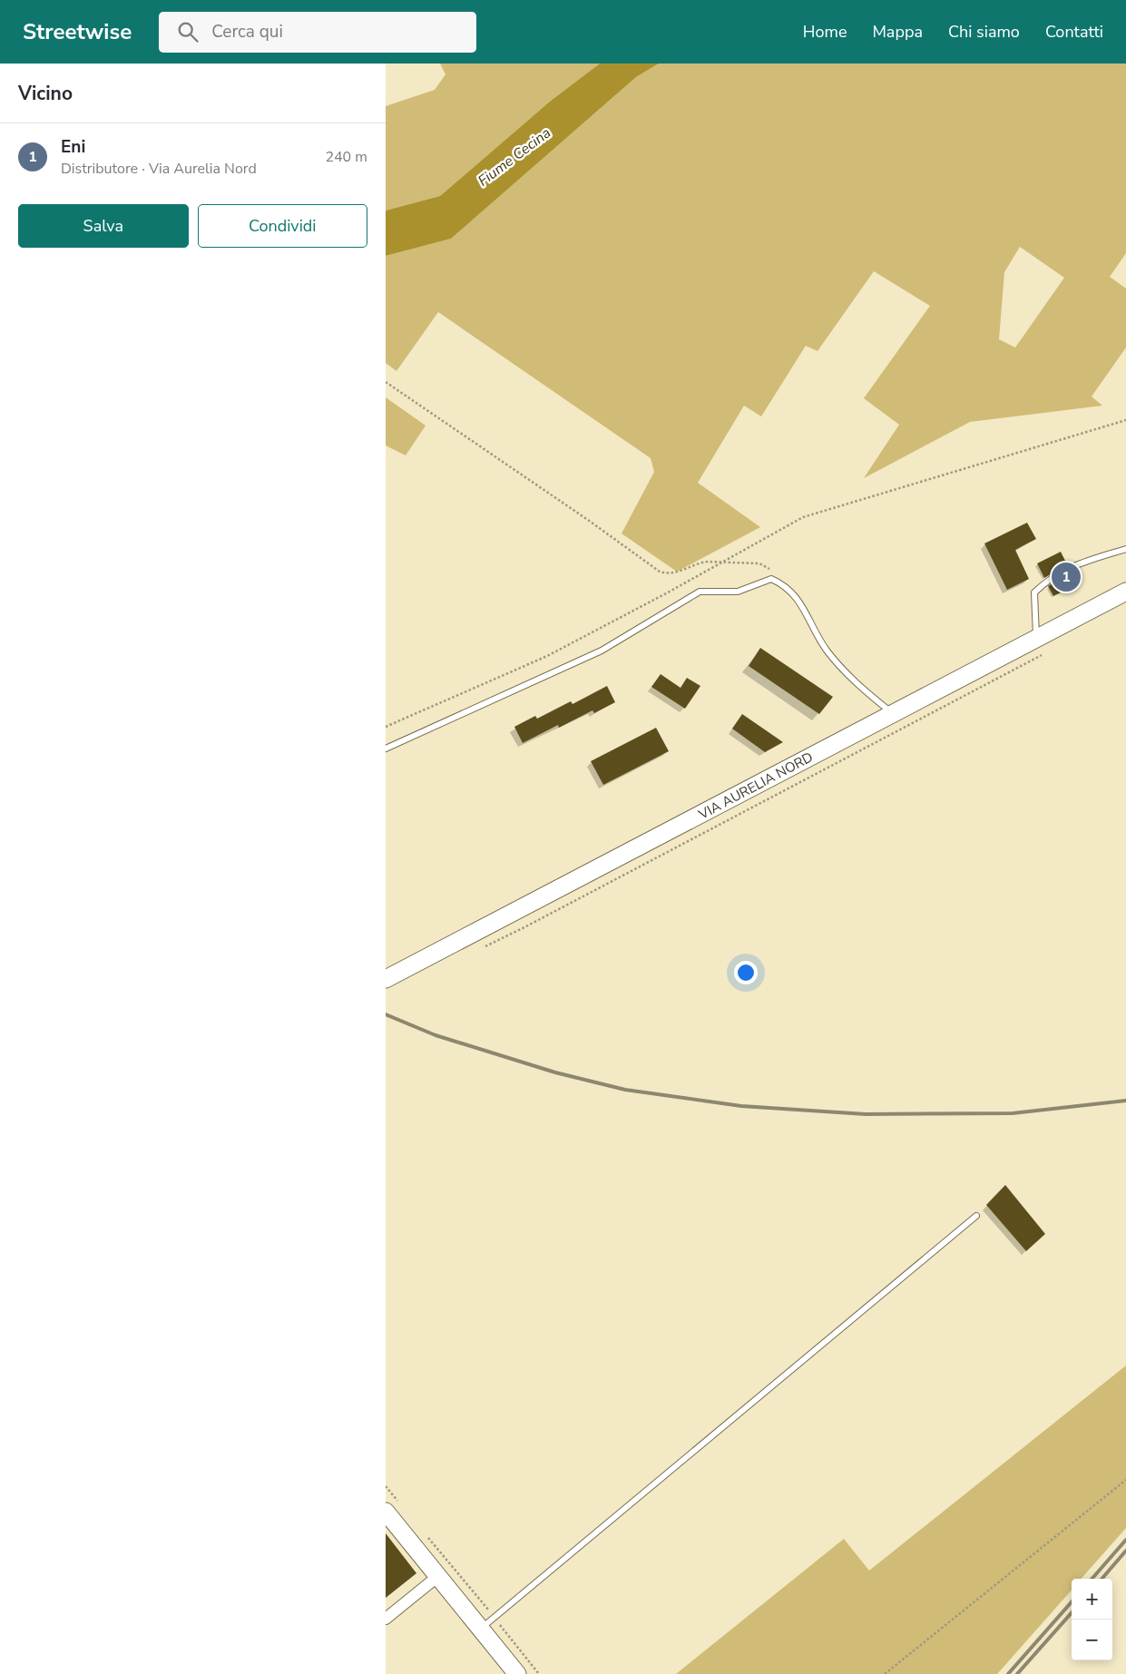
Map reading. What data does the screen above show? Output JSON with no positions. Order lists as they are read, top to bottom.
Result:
{
  "streets": {
    "main road": ["VIA AURELIA NORD"]
  },
  "water": ["Fiume Cecina"],
  "page": {
    "header": "Streetwise",
    "search": "Cerca qui",
    "nav": [
      "Home",
      "Mappa",
      "Chi siamo",
      "Contatti"
    ],
    "heading": "Vicino",
    "list": [
      {
        "mark": "1",
        "name": "Eni",
        "note": "Distributore · Via Aurelia Nord",
        "value": "240 m"
      }
    ],
    "buttons": ["Salva", "Condividi"],
    "pins": "1",
    "map_buttons": ["+", "−"]
  }
}
